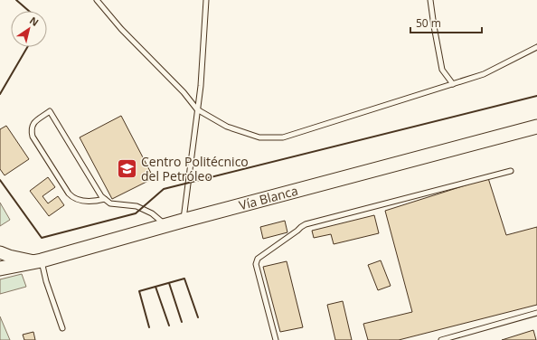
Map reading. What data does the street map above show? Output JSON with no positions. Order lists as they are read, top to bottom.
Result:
{
  "streets": {
    "main road": ["Vía Blanca"]
  },
  "places": {
    "school or university": ["Centro Politécnico del Petróleo"]
  },
  "scale_bar": "50 m",
  "north": "top right"
}
